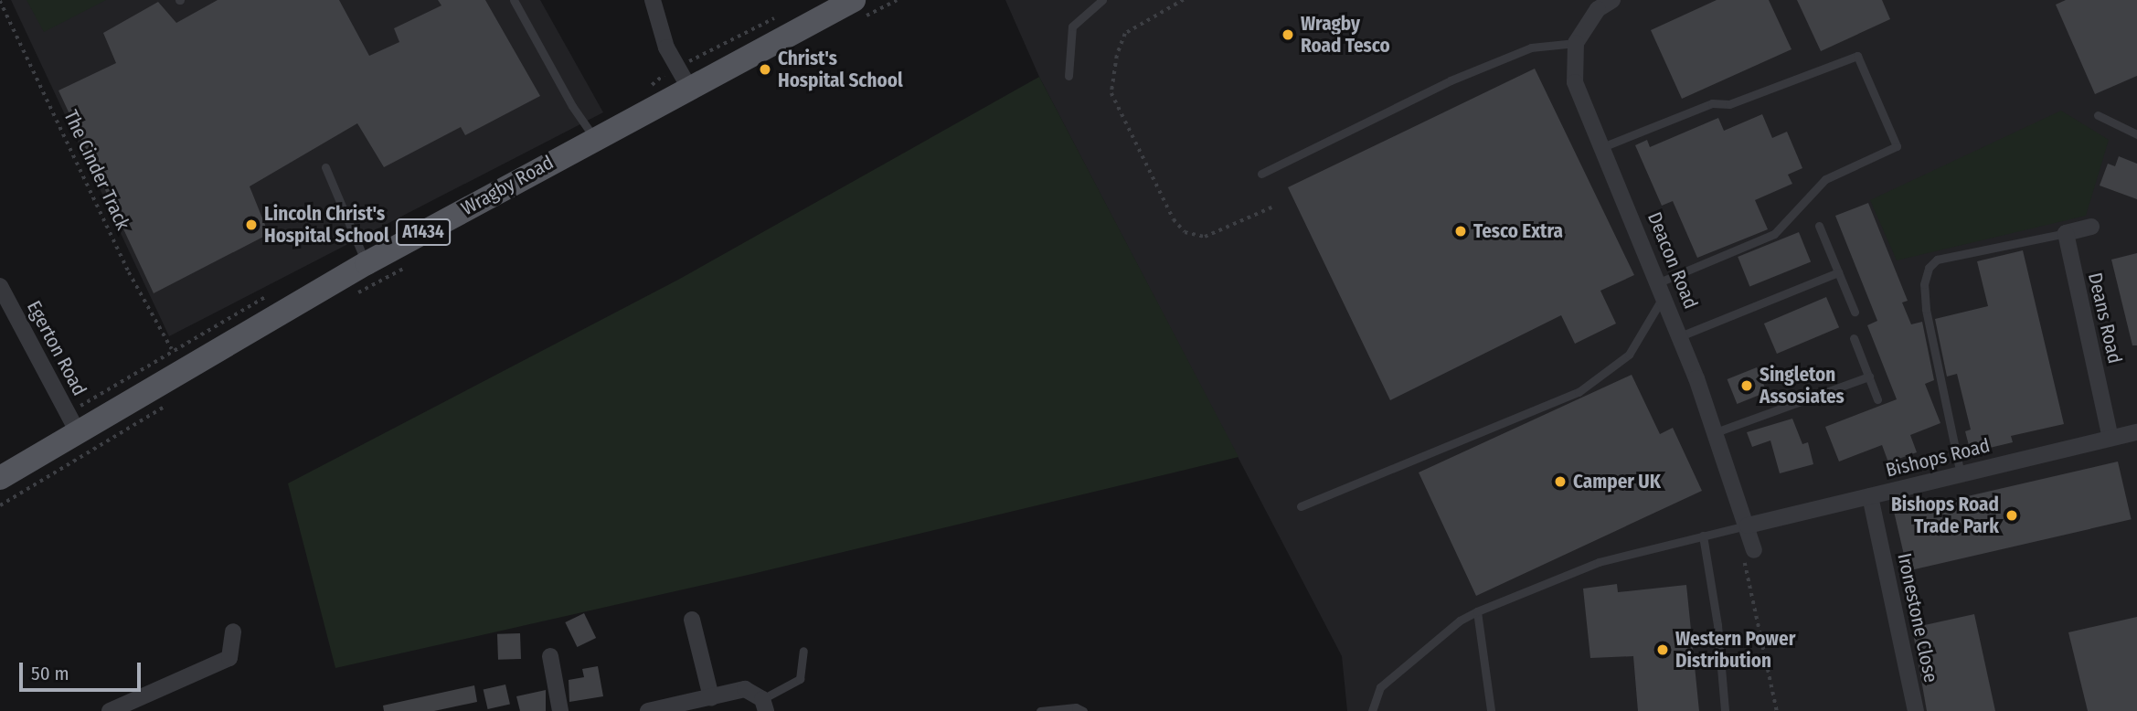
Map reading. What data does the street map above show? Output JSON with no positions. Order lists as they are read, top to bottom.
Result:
{
  "streets": {
    "main road": ["Wragby Road", "A1434"],
    "street": [
      "Deacon Road",
      "Deans Road",
      "Egerton Road",
      "Bishops Road",
      "Ironestone Close"
    ],
    "path": ["The Cinder Track"]
  },
  "crossings": [
    ["Wragby Road", "Egerton Road"],
    ["Deacon Road", "Bishops Road"],
    ["Deans Road", "Bishops Road"],
    ["Bishops Road", "Ironestone Close"]
  ],
  "places": [
    "Wragby Road Tesco",
    "Christ's Hospital School",
    "Lincoln Christ's Hospital School",
    "Tesco Extra",
    "Singleton Assosiates",
    "Camper UK",
    "Bishops Road Trade Park",
    "Western Power Distribution"
  ],
  "scale_bar": "50 m"
}
